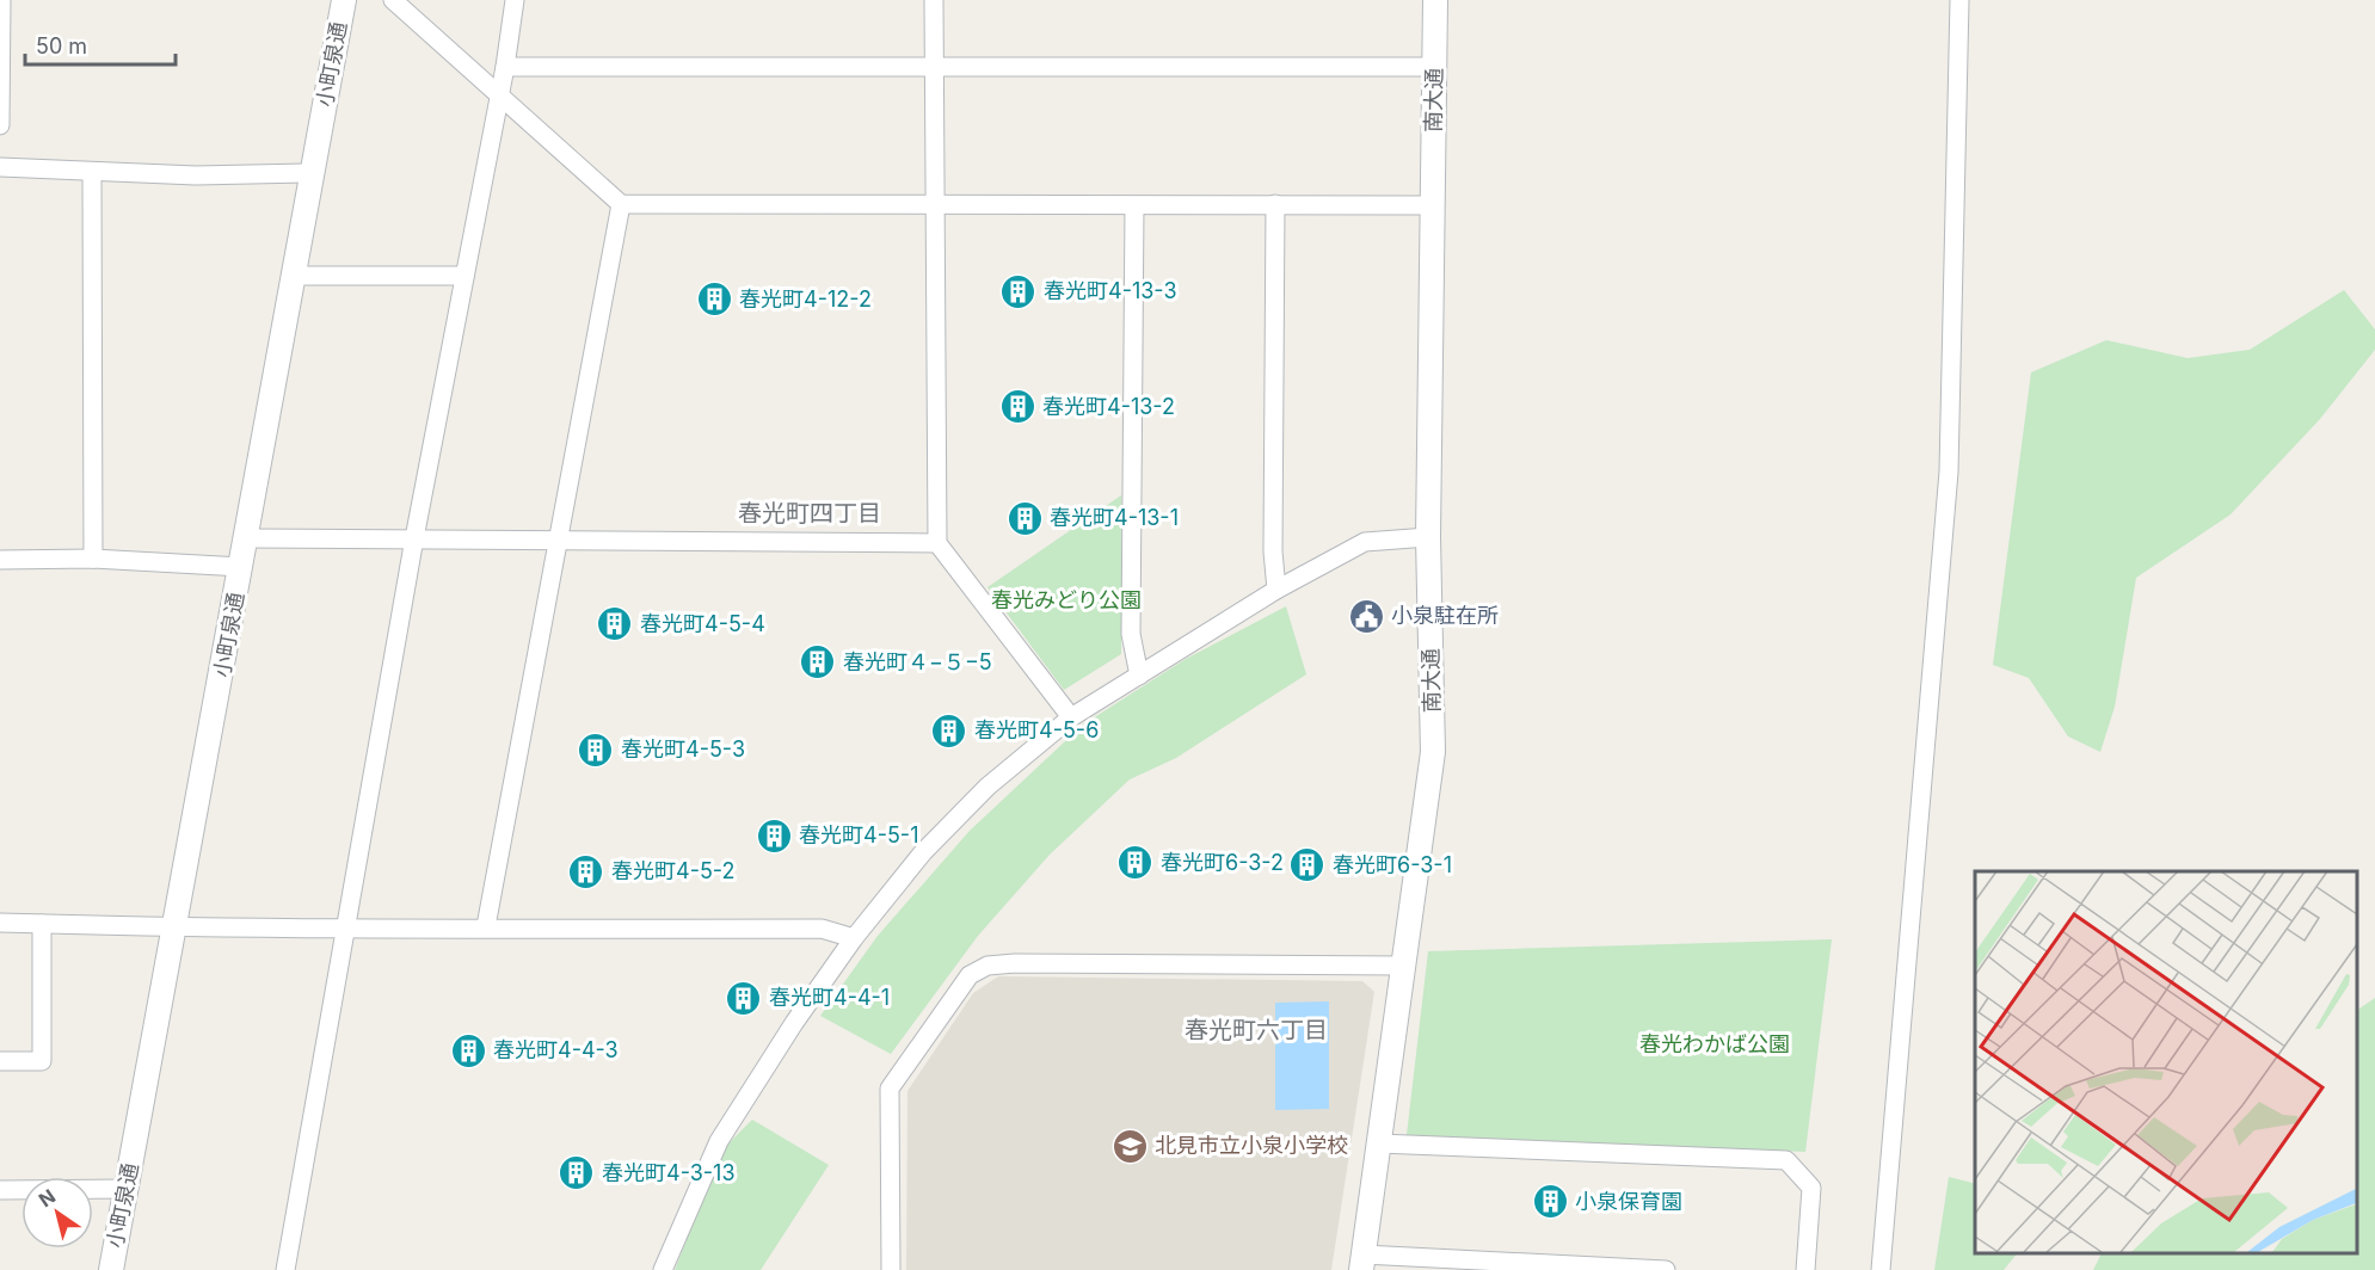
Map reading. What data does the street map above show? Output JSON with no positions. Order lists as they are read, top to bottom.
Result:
{
  "streets": {
    "street": ["小町泉通", "南大通"]
  },
  "districts": ["春光町四丁目", "春光町六丁目"],
  "parks": ["春光みどり公園", "春光わかば公園"],
  "places": {
    "building": [
      "春光町4-13-3",
      "春光町4-12-2",
      "春光町4-13-2",
      "春光町4-13-1",
      "春光町4-5-4",
      "春光町４−５−5",
      "春光町4-5-6",
      "春光町4-5-3",
      "春光町4-5-1",
      "春光町6-3-2",
      "春光町6-3-1",
      "春光町4-5-2",
      "春光町4-4-1",
      "春光町4-4-3",
      "春光町4-3-13",
      "小泉保育園"
    ],
    "public building": ["小泉駐在所"],
    "school or university": ["北見市立小泉小学校"]
  },
  "scale_bar": "50 m",
  "north": "top left"
}
